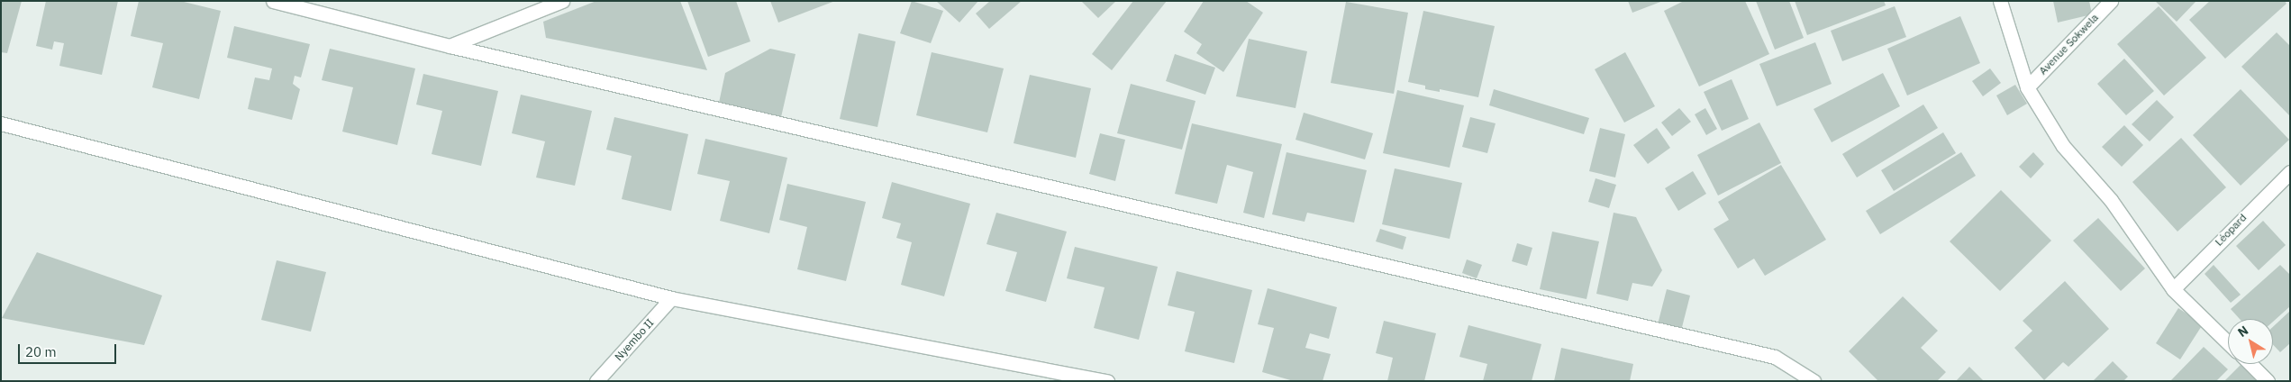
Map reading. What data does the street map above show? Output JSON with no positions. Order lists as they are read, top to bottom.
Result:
{
  "streets": {
    "street": ["Avenue Sokwela", "Léopard", "Nyembo II"]
  },
  "scale_bar": "20 m",
  "north": "top left"
}
